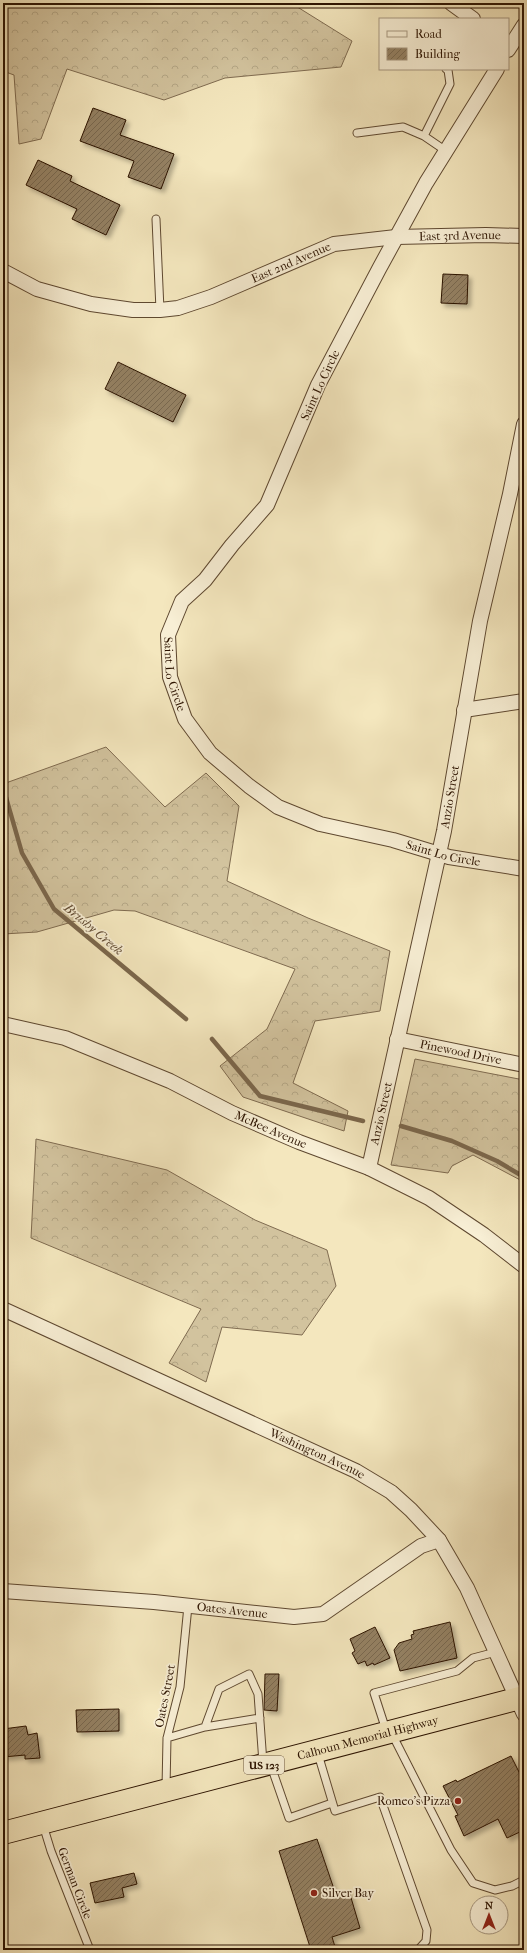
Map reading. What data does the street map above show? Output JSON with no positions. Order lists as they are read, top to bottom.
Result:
{
  "streets": {
    "highway": ["Calhoun Memorial Highway", "US 123"],
    "street": [
      "East 3rd Avenue",
      "East 2nd Avenue",
      "Saint Lo Circle",
      "Anzio Street",
      "Pinewood Drive",
      "McBee Avenue",
      "Washington Avenue",
      "Oates Avenue"
    ],
    "lane": ["Oates Street", "German Circle"]
  },
  "crossings": [
    ["East 3rd Avenue", "East 2nd Avenue"],
    ["East 3rd Avenue", "Saint Lo Circle"],
    ["East 2nd Avenue", "Saint Lo Circle"],
    ["Saint Lo Circle", "Anzio Street"],
    ["Anzio Street", "Pinewood Drive"],
    ["Anzio Street", "McBee Avenue"],
    ["Washington Avenue", "Oates Avenue"],
    ["Washington Avenue", "Calhoun Memorial Highway"],
    ["Oates Avenue", "Oates Street"],
    ["Oates Street", "Calhoun Memorial Highway"],
    ["Calhoun Memorial Highway", "German Circle"]
  ],
  "water": ["Brushy Creek"],
  "places": ["Romeo's Pizza", "Silver Bay"],
  "legend": ["Road", "Building"],
  "north": "top"
}
